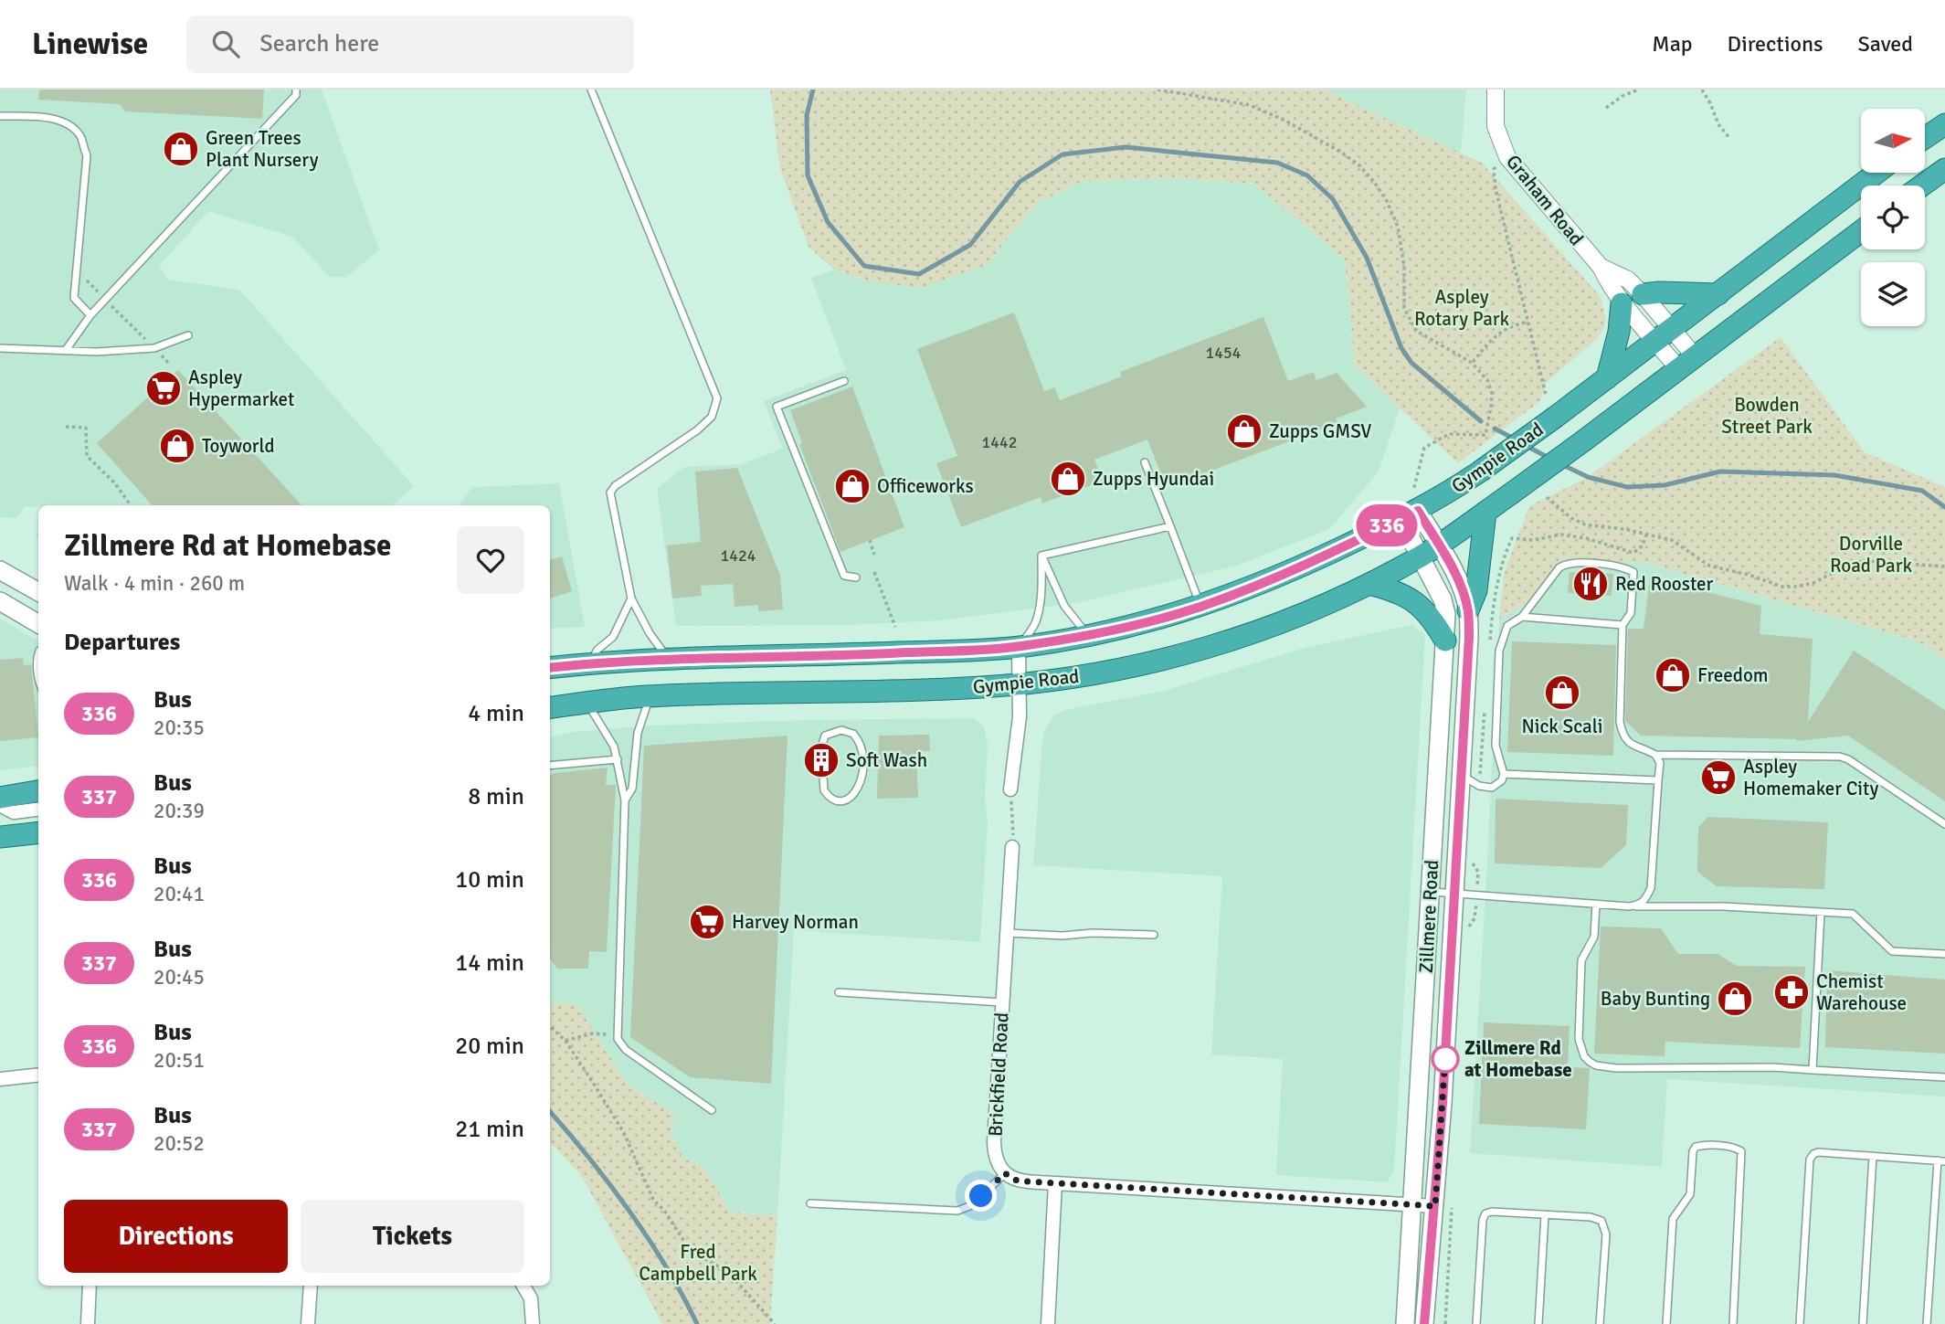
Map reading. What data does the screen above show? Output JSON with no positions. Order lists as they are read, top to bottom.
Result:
{
  "streets": {
    "highway": ["Gympie Road"],
    "main road": ["Zillmere Road"],
    "street": ["Graham Road", "Brickfield Road"]
  },
  "crossings": [
    ["Graham Road", "Gympie Road"],
    ["Gympie Road", "Zillmere Road"]
  ],
  "parks": [
    "Aspley Rotary Park",
    "Bowden Street Park",
    "Dorville Road Park",
    "Fred Campbell Park"
  ],
  "places": {
    "shop": [
      "Green Trees Plant Nursery",
      "Zupps GMSV",
      "Toyworld",
      "Zupps Hyundai",
      "Officeworks",
      "Freedom",
      "Nick Scali",
      "Baby Bunting"
    ],
    "supermarket": ["Aspley Hypermarket", "Aspley Homemaker City", "Harvey Norman"],
    "restaurant": ["Red Rooster"],
    "building": ["Soft Wash"],
    "pharmacy": ["Chemist Warehouse"],
    "other": ["Zillmere Rd at Homebase"]
  },
  "lines": ["bus line 336"],
  "house_numbers": ["1454", "1442", "1424"],
  "north": "right",
  "page": {
    "header": "Linewise",
    "search": "Search here",
    "nav": ["Map", "Directions", "Saved"],
    "on_map": "336",
    "heading": [
      ["Zillmere Rd at Homebase", "Walk · 4 min · 260 m"],
      "Departures"
    ],
    "list": [
      {
        "mark": "336",
        "name": "Bus",
        "note": "20:35",
        "value": "4 min"
      },
      {
        "mark": "337",
        "name": "Bus",
        "note": "20:39",
        "value": "8 min"
      },
      {
        "mark": "336",
        "name": "Bus",
        "note": "20:41",
        "value": "10 min"
      },
      {
        "mark": "337",
        "name": "Bus",
        "note": "20:45",
        "value": "14 min"
      },
      {
        "mark": "336",
        "name": "Bus",
        "note": "20:51",
        "value": "20 min"
      },
      {
        "mark": "337",
        "name": "Bus",
        "note": "20:52",
        "value": "21 min"
      }
    ],
    "buttons": ["Directions", "Tickets"]
  }
}
